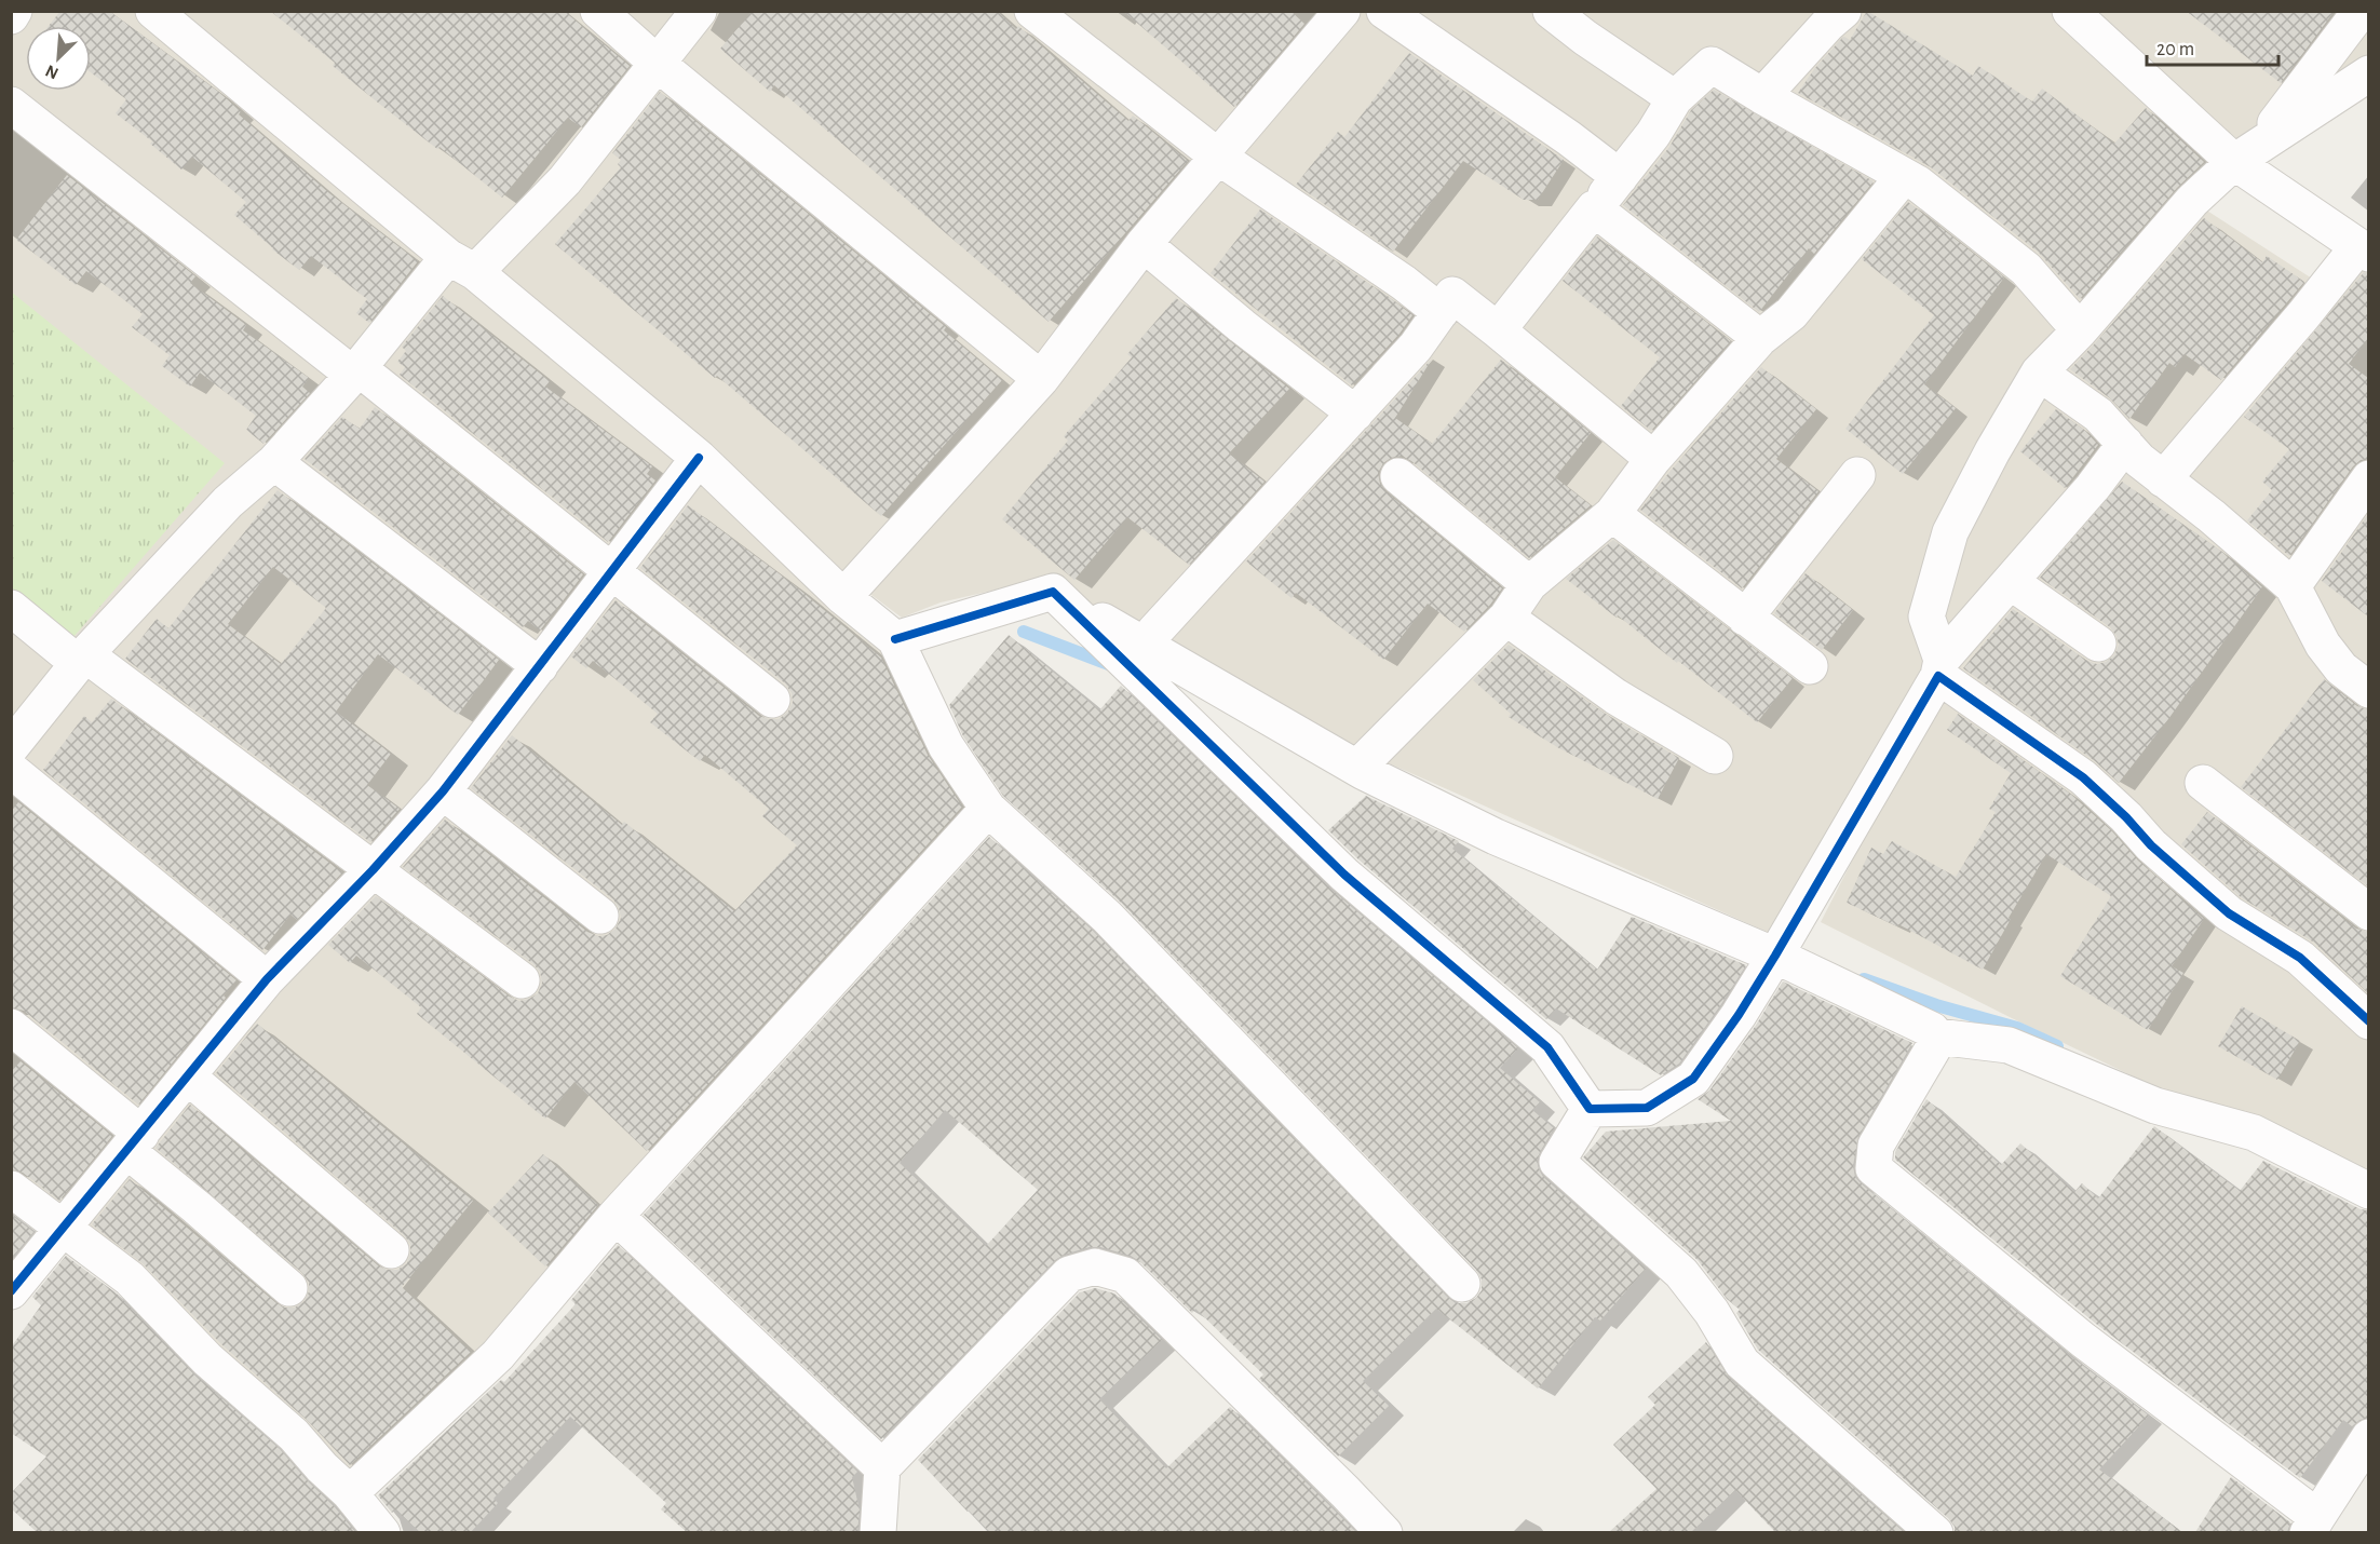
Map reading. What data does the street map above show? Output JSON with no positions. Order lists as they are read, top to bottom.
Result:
{
  "scale_bar": "20 m",
  "north": "bottom left"
}
